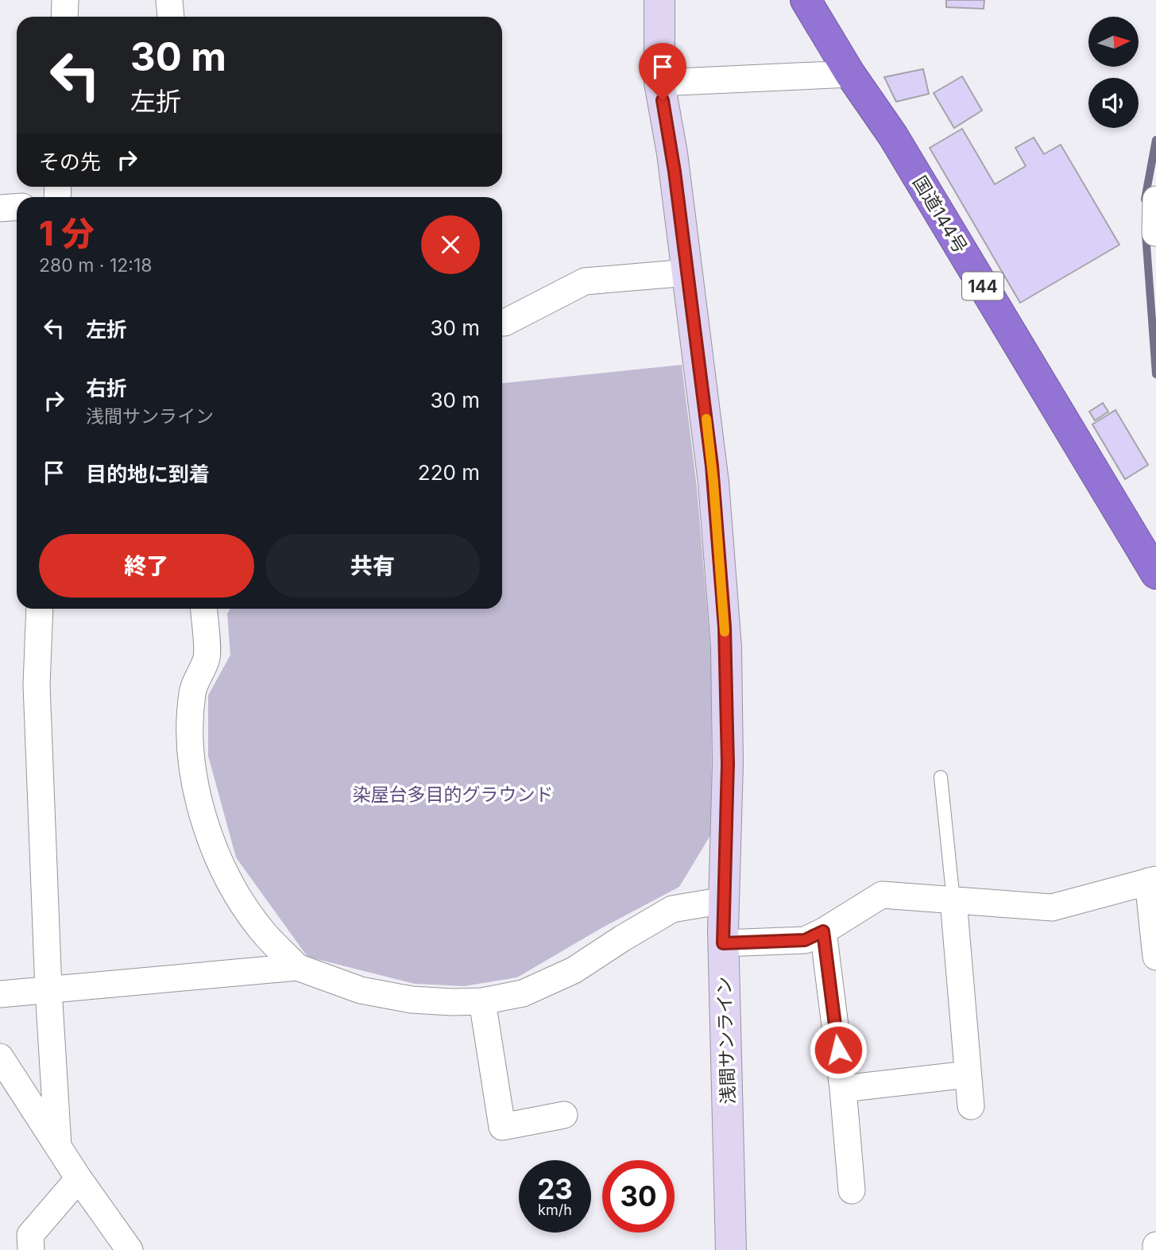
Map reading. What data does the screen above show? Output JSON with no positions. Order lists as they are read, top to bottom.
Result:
{
  "streets": {
    "highway": ["国道144号", "144"],
    "street": ["浅間サンライン"]
  },
  "parks": ["染屋台多目的グラウンド"],
  "north": "right",
  "page": {
    "turn": ["30 m", "左折"],
    "then": "その先",
    "heading": ["1 分", "280 m · 12:18"],
    "list": [
      {
        "name": "左折",
        "value": "30 m"
      },
      {
        "name": "右折",
        "note": "浅間サンライン",
        "value": "30 m"
      },
      {
        "name": "目的地に到着",
        "value": "220 m"
      }
    ],
    "buttons": ["終了", "共有"],
    "speed": "23 km/h",
    "limit": "30"
  }
}
